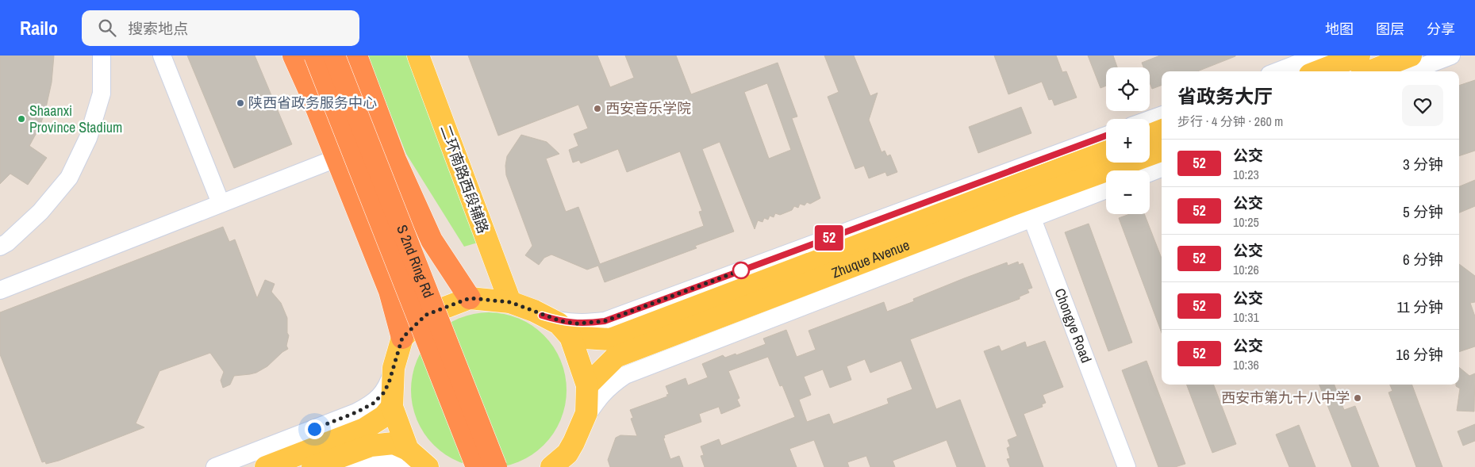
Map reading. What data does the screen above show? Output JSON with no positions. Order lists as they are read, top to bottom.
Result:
{
  "streets": {
    "highway": ["S 2nd Ring Rd"],
    "main road": ["二环南路西段辅路", "Zhuque Avenue"],
    "street": ["Chongye Road"]
  },
  "crossings": [
    ["Zhuque Avenue", "Chongye Road"]
  ],
  "places": [
    "陕西省政务服务中心",
    "西安音乐学院",
    "Shaanxi Province Stadium",
    "西安市第九十八中学"
  ],
  "lines": ["bus line 52"],
  "page": {
    "header": "Railo",
    "search": "搜索地点",
    "nav": ["地图", "图层", "分享"],
    "on_map": "52",
    "map_buttons": ["+", "−"],
    "heading": ["省政务大厅", "步行 · 4 分钟 · 260 m"],
    "list": [
      {
        "mark": "52",
        "name": "公交",
        "note": "10:23",
        "value": "3 分钟"
      },
      {
        "mark": "52",
        "name": "公交",
        "note": "10:25",
        "value": "5 分钟"
      },
      {
        "mark": "52",
        "name": "公交",
        "note": "10:26",
        "value": "6 分钟"
      },
      {
        "mark": "52",
        "name": "公交",
        "note": "10:31",
        "value": "11 分钟"
      },
      {
        "mark": "52",
        "name": "公交",
        "note": "10:36",
        "value": "16 分钟"
      }
    ]
  }
}
